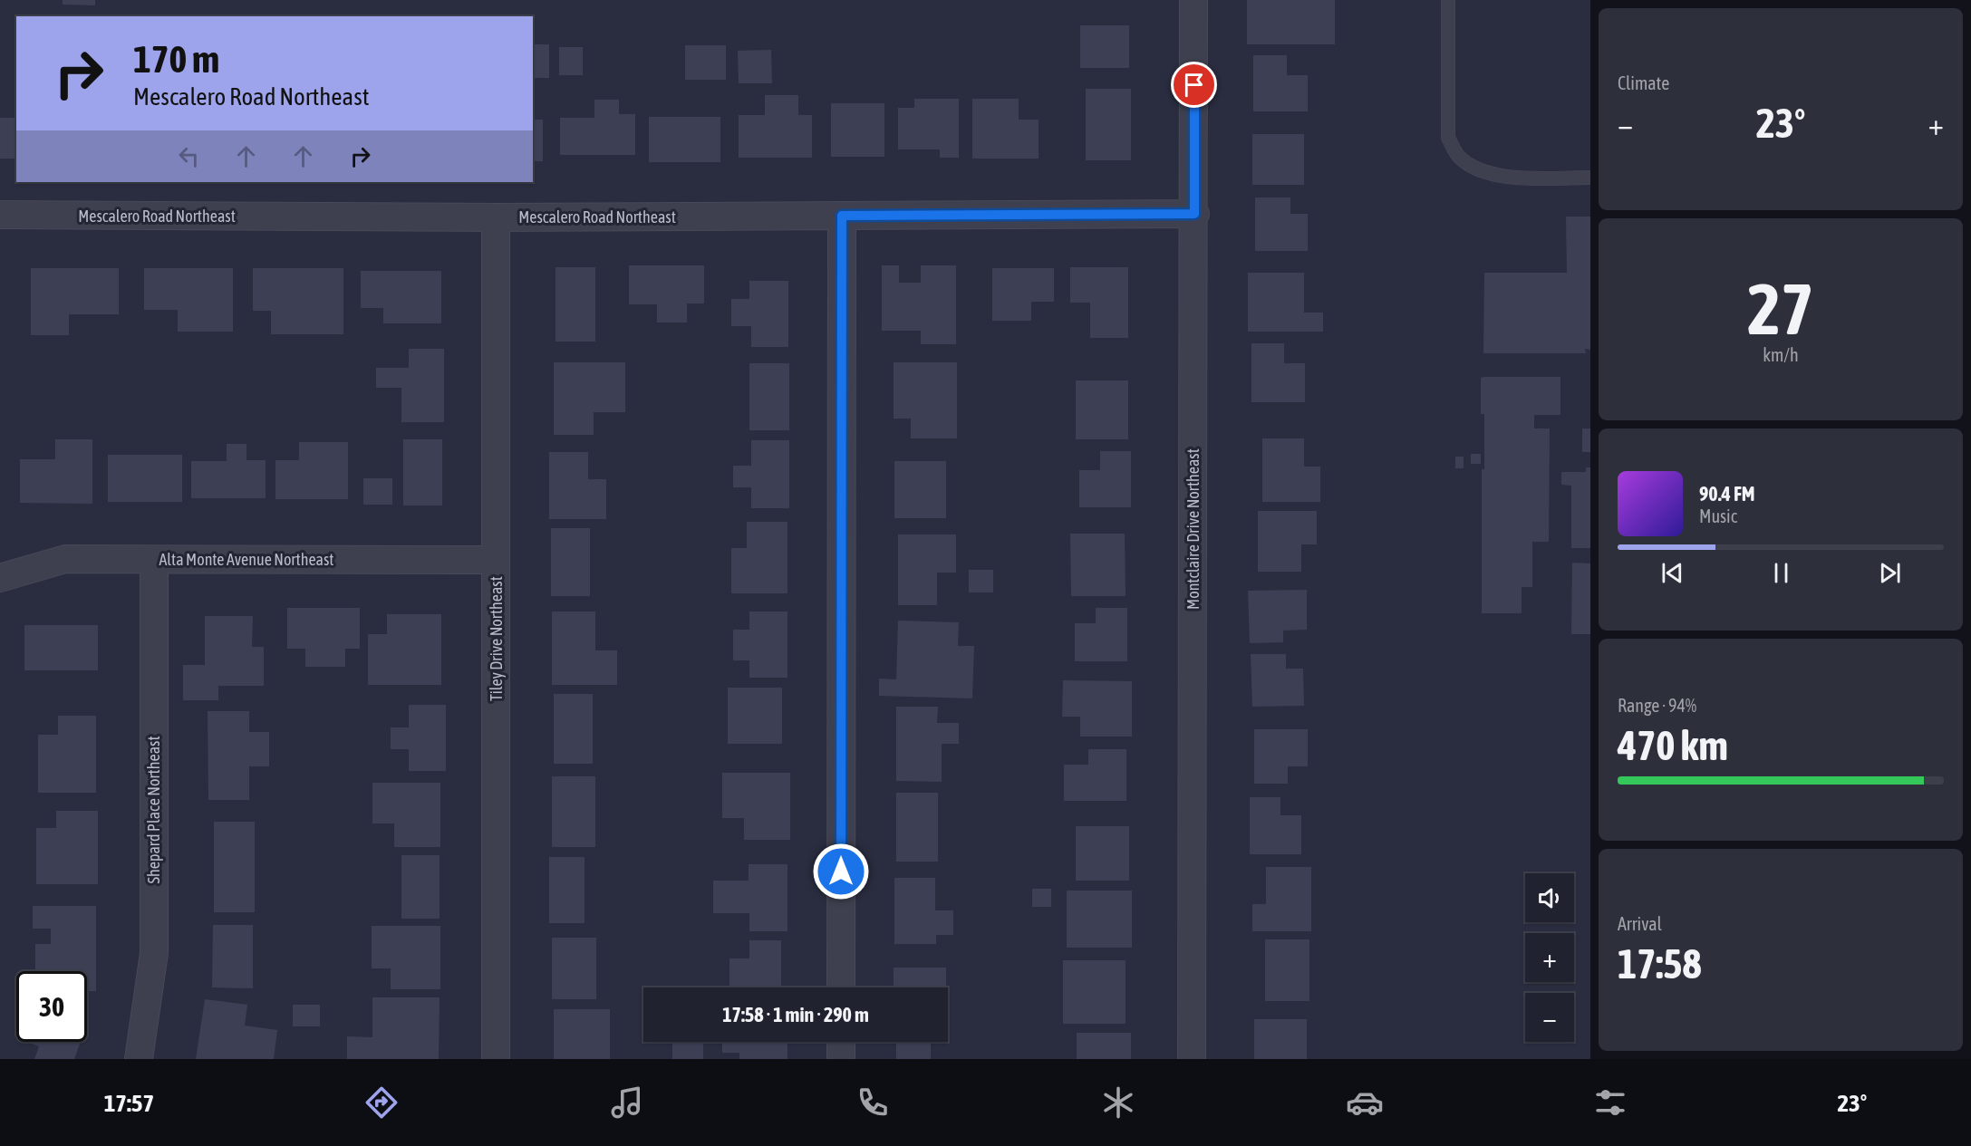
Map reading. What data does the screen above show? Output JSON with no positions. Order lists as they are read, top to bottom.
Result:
{
  "streets": {
    "street": [
      "Mescalero Road Northeast",
      "Montclaire Drive Northeast",
      "Alta Monte Avenue Northeast",
      "Tiley Drive Northeast",
      "Shepard Place Northeast"
    ]
  },
  "crossings": [
    ["Mescalero Road Northeast", "Montclaire Drive Northeast"],
    ["Mescalero Road Northeast", "Tiley Drive Northeast"],
    ["Alta Monte Avenue Northeast", "Tiley Drive Northeast"],
    ["Alta Monte Avenue Northeast", "Shepard Place Northeast"]
  ],
  "page": {
    "tile": [
      "Climate",
      ["27", "km/h"],
      ["Range · 94%", "470 km"],
      ["Arrival", "17:58"]
    ],
    "turn": ["170 m", "Mescalero Road Northeast"],
    "heat": ["−", "23°", "+"],
    "song": ["90.4 FM", "Music"],
    "map_buttons": ["+", "−"],
    "limit": "30",
    "trip": "17:58 · 1 min · 290 m",
    "tabs": ["17:57", "23°"]
  }
}
